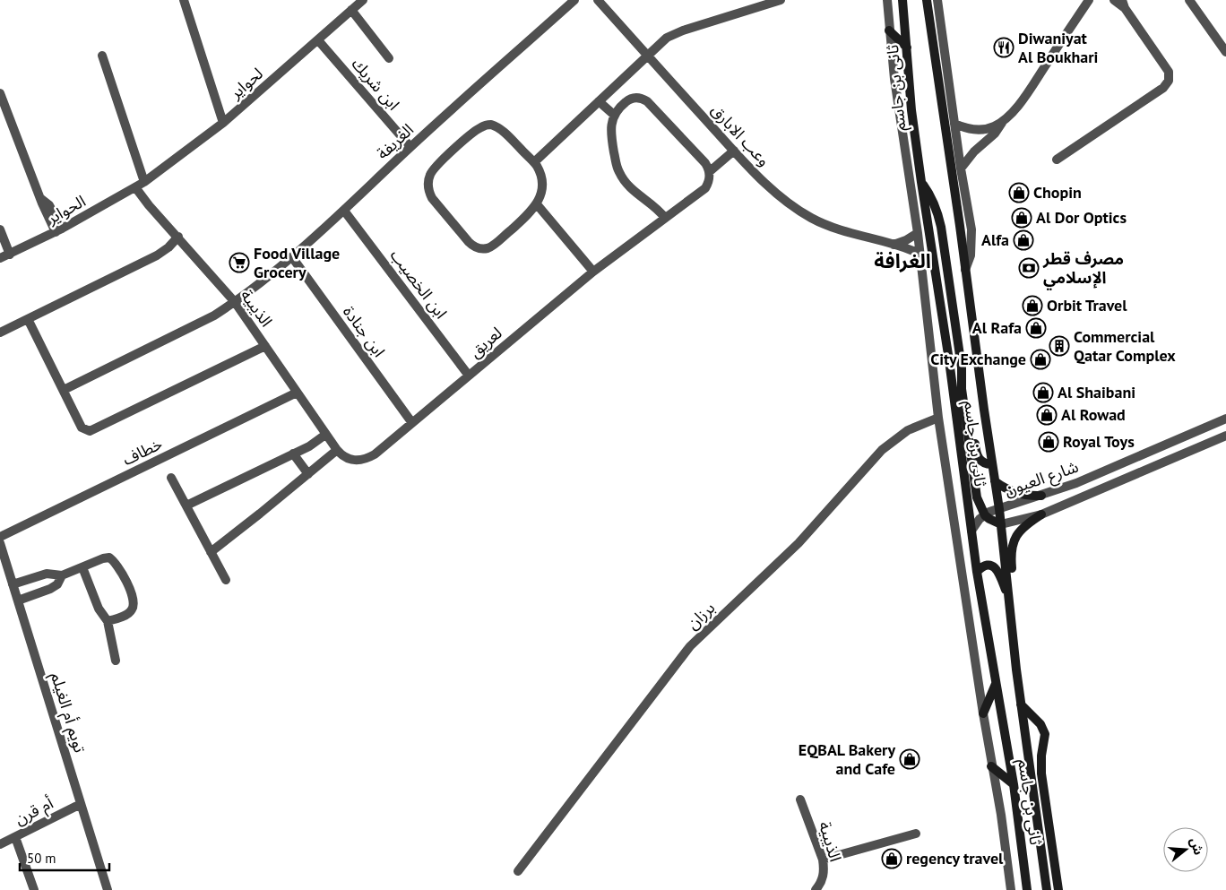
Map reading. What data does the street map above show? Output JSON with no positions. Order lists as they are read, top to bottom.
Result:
{
  "streets": {
    "main road": ["ثانى بن جاسم"],
    "street": [
      "لحواير",
      "ابن شريك",
      "وعب الابارق",
      "الغريفة",
      "الحواير",
      "ابن الخصيب",
      "الذيبية",
      "ابن جنادة",
      "لعريق",
      "خطاف",
      "شارع العيون",
      "برزان",
      "تويم أم الغيلم",
      "أم قرن"
    ]
  },
  "crossings": [
    ["لحواير", "ابن شريك"],
    ["لحواير", "الحواير"],
    ["ابن شريك", "الغريفة"],
    ["ثانى بن جاسم", "وعب الابارق"],
    ["ثانى بن جاسم", "شارع العيون"],
    ["ثانى بن جاسم", "برزان"],
    ["الغريفة", "ابن الخصيب"],
    ["الغريفة", "الذيبية"],
    ["الغريفة", "ابن جنادة"],
    ["الحواير", "الذيبية"],
    ["ابن الخصيب", "لعريق"],
    ["الذيبية", "لعريق"],
    ["الذيبية", "خطاف"],
    ["ابن جنادة", "لعريق"],
    ["تويم أم الغيلم", "أم قرن"]
  ],
  "districts": ["الغرافة"],
  "places": {
    "restaurant": ["Diwaniyat Al Boukhari"],
    "shop": [
      "Chopin",
      "Al Dor Optics",
      "Alfa",
      "Orbit Travel",
      "Al Rafa",
      "City Exchange",
      "Al Shaibani",
      "Al Rowad",
      "Royal Toys",
      "EQBAL Bakery and Cafe",
      "regency travel"
    ],
    "supermarket": ["Food Village Grocery"],
    "bank": ["مصرف قطر الإسلامي"],
    "building": ["Commercial Qatar Complex"]
  },
  "scale_bar": "50 m",
  "north": "right"
}
